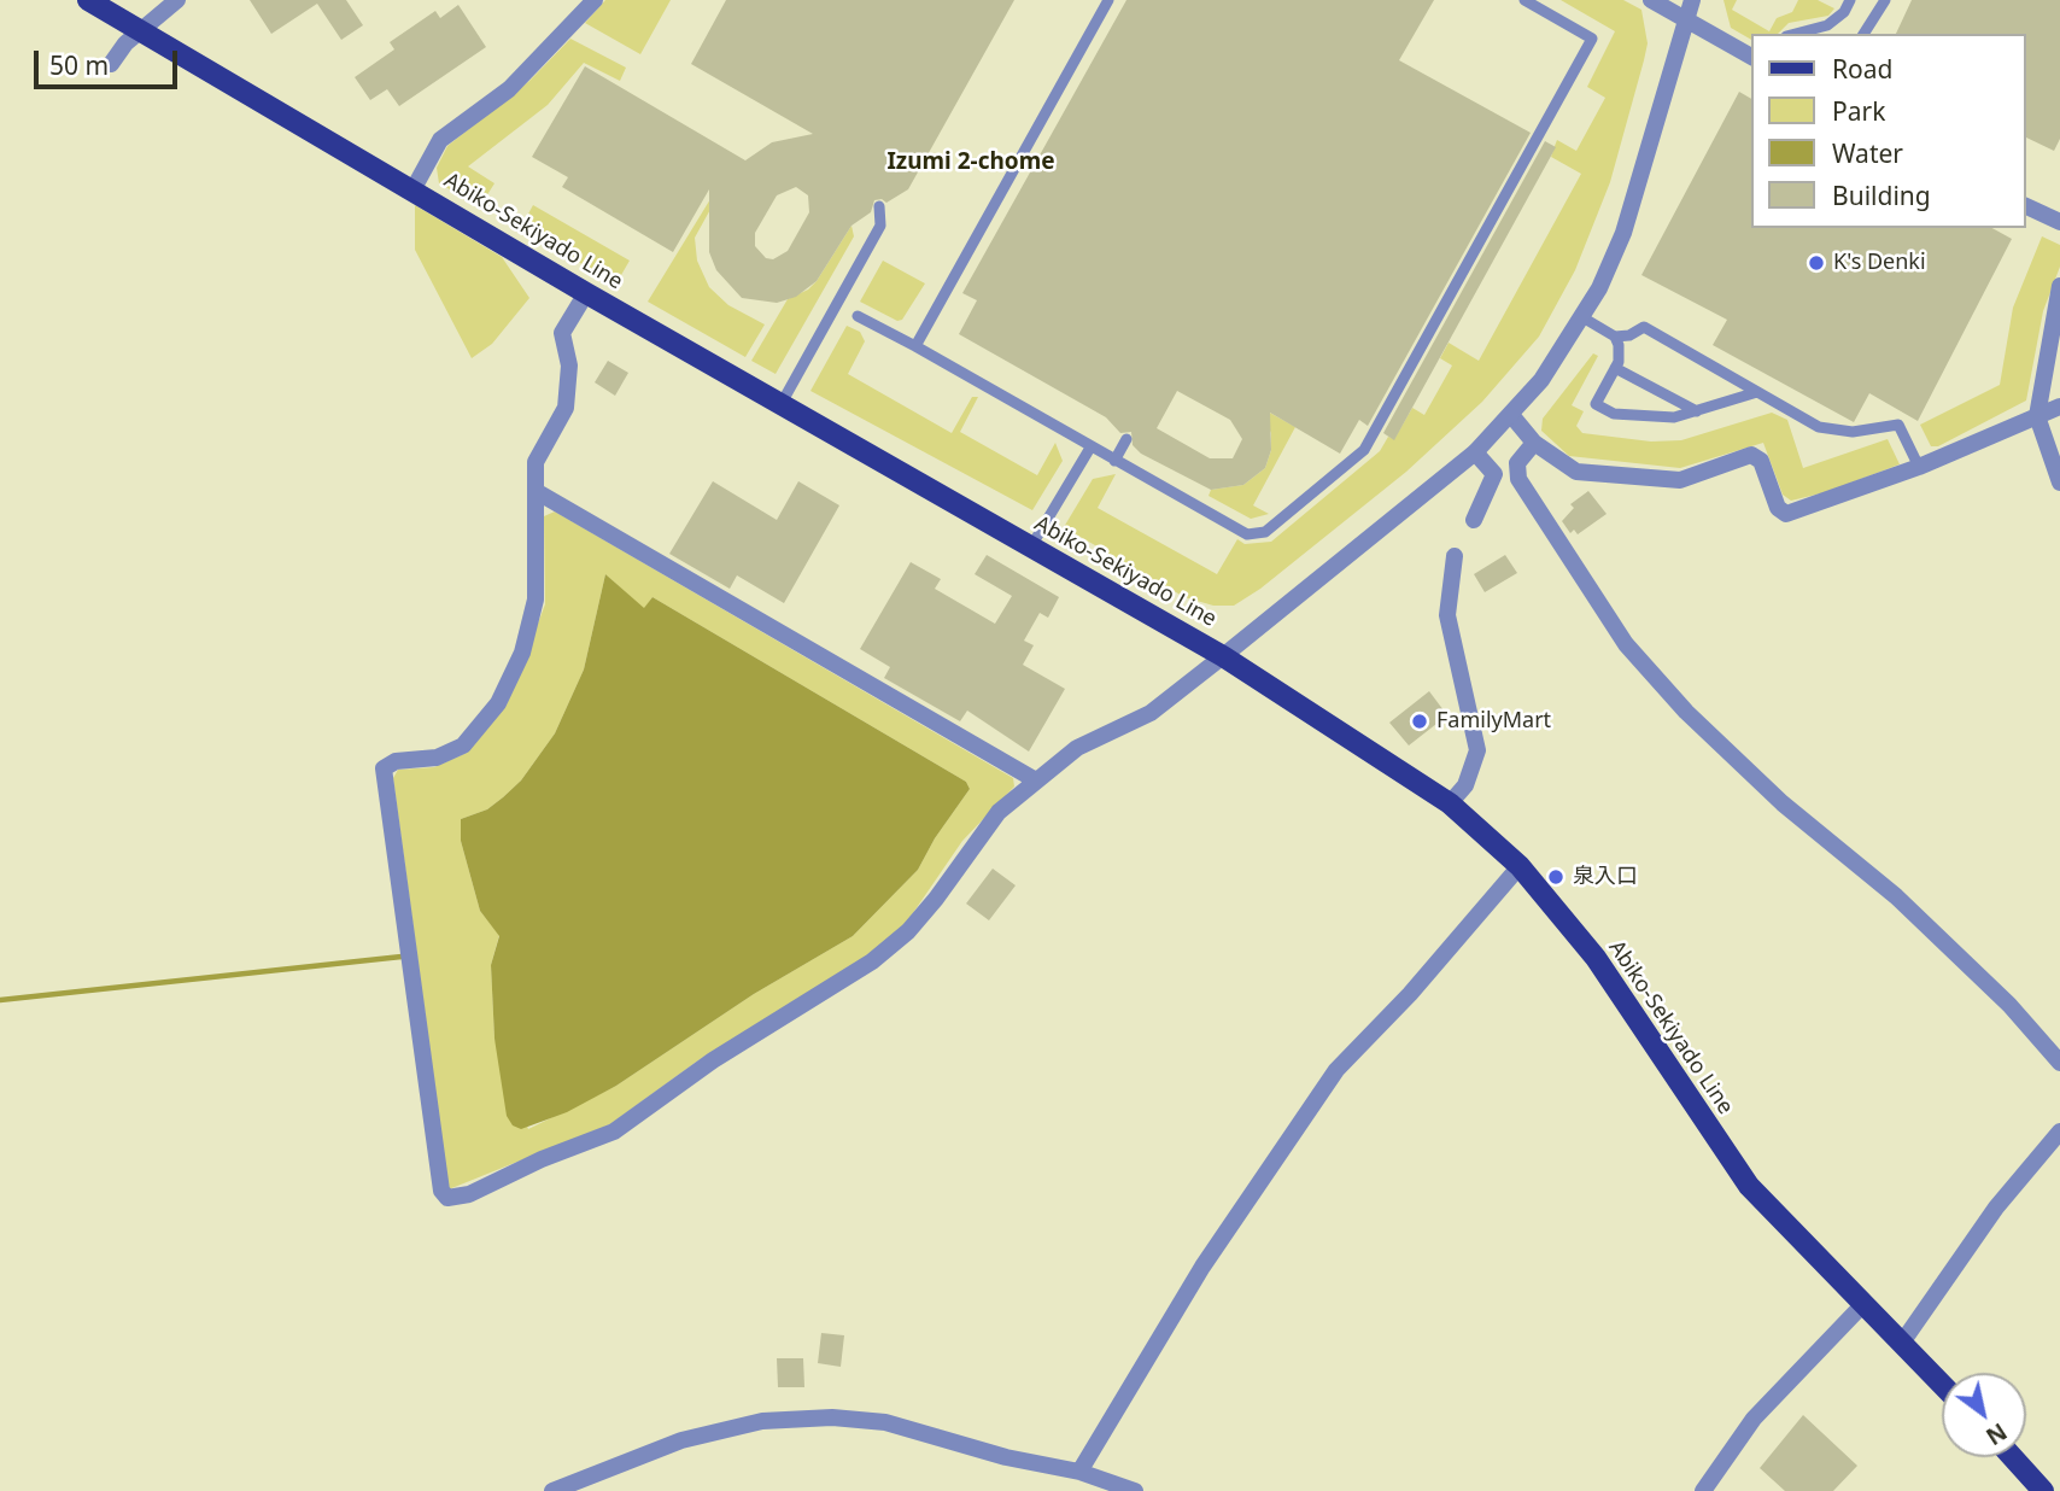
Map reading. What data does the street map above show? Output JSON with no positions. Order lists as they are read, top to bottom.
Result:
{
  "streets": {
    "main road": ["Abiko-Sekiyado Line"]
  },
  "districts": ["Izumi 2-chome"],
  "places": ["K's Denki", "FamilyMart", "泉入口"],
  "legend": [
    "Road",
    "Park",
    "Water",
    "Building"
  ],
  "scale_bar": "50 m",
  "north": "bottom right"
}
